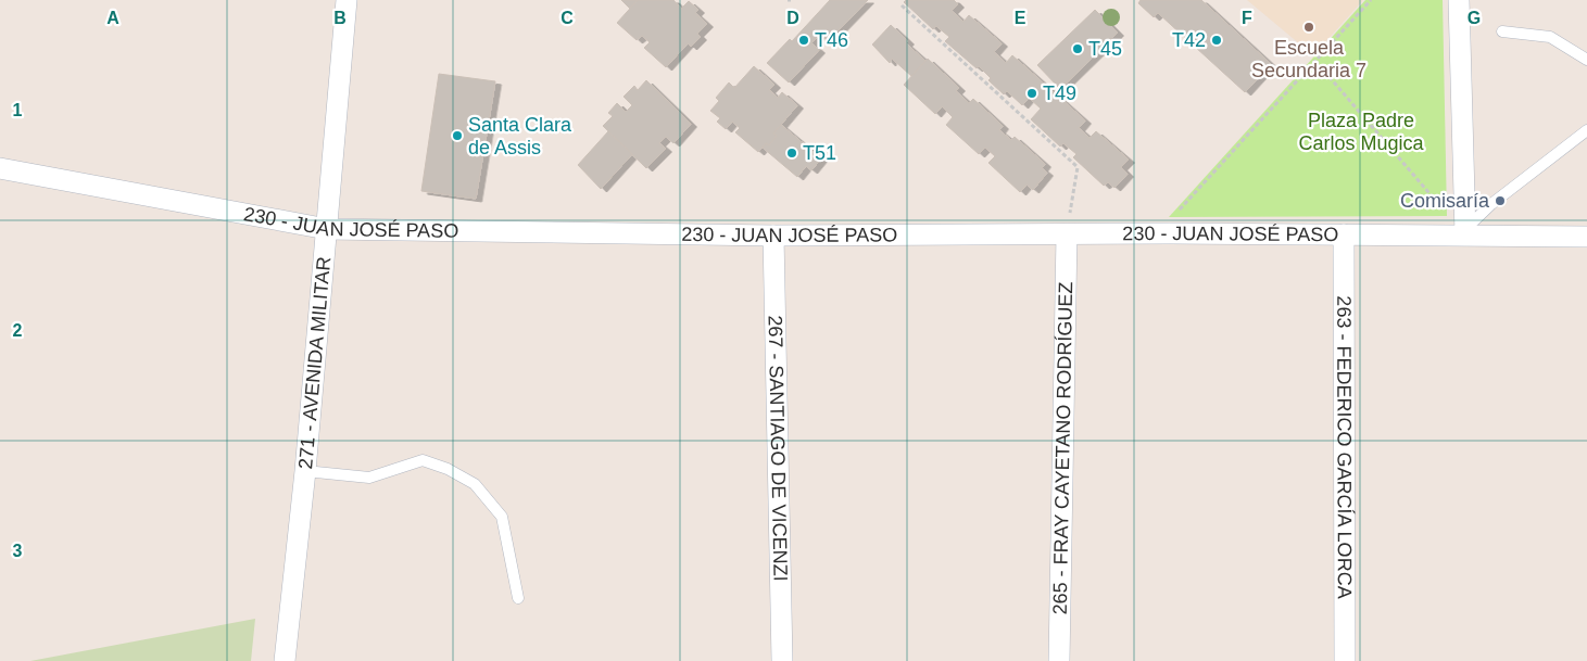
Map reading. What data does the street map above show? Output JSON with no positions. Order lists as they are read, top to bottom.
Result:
{
  "streets": {
    "street": [
      "230 - JUAN JOSÉ PASO",
      "271 - AVENIDA MILITAR",
      "267 - SANTIAGO DE VICENZI",
      "265 - FRAY CAYETANO RODRÍGUEZ",
      "263 - FEDERICO GARCÍA LORCA"
    ]
  },
  "crossings": [
    ["230 - JUAN JOSÉ PASO", "271 - AVENIDA MILITAR"],
    ["230 - JUAN JOSÉ PASO", "267 - SANTIAGO DE VICENZI"],
    ["230 - JUAN JOSÉ PASO", "265 - FRAY CAYETANO RODRÍGUEZ"],
    ["230 - JUAN JOSÉ PASO", "263 - FEDERICO GARCÍA LORCA"]
  ],
  "parks": ["Plaza Padre Carlos Mugica"],
  "places": [
    "Escuela Secundaria 7",
    "T46",
    "T42",
    "T45",
    "T49",
    "Santa Clara de Assis",
    "T51",
    "Comisaría"
  ],
  "grid": {
    "columns": [
      "A",
      "B",
      "C",
      "D",
      "E",
      "F",
      "G"
    ],
    "rows": ["1", "2", "3"]
  }
}
